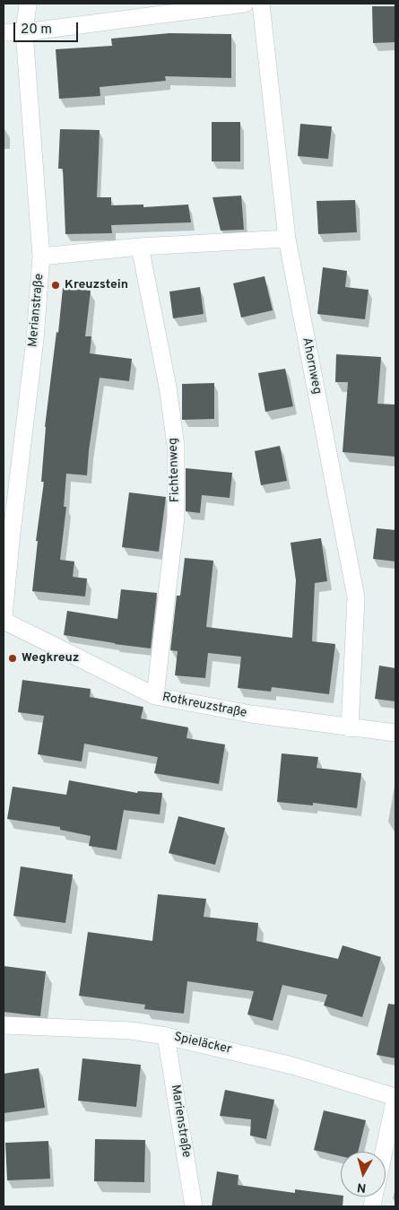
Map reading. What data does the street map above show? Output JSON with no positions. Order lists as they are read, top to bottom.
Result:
{
  "streets": {
    "street": [
      "Merianstraße",
      "Ahornweg",
      "Fichtenweg",
      "Rotkreuzstraße",
      "Spieläcker",
      "Marienstraße"
    ]
  },
  "crossings": [
    ["Ahornweg", "Rotkreuzstraße"],
    ["Fichtenweg", "Rotkreuzstraße"],
    ["Spieläcker", "Marienstraße"]
  ],
  "places": ["Kreuzstein", "Wegkreuz"],
  "scale_bar": "20 m",
  "north": "bottom"
}
